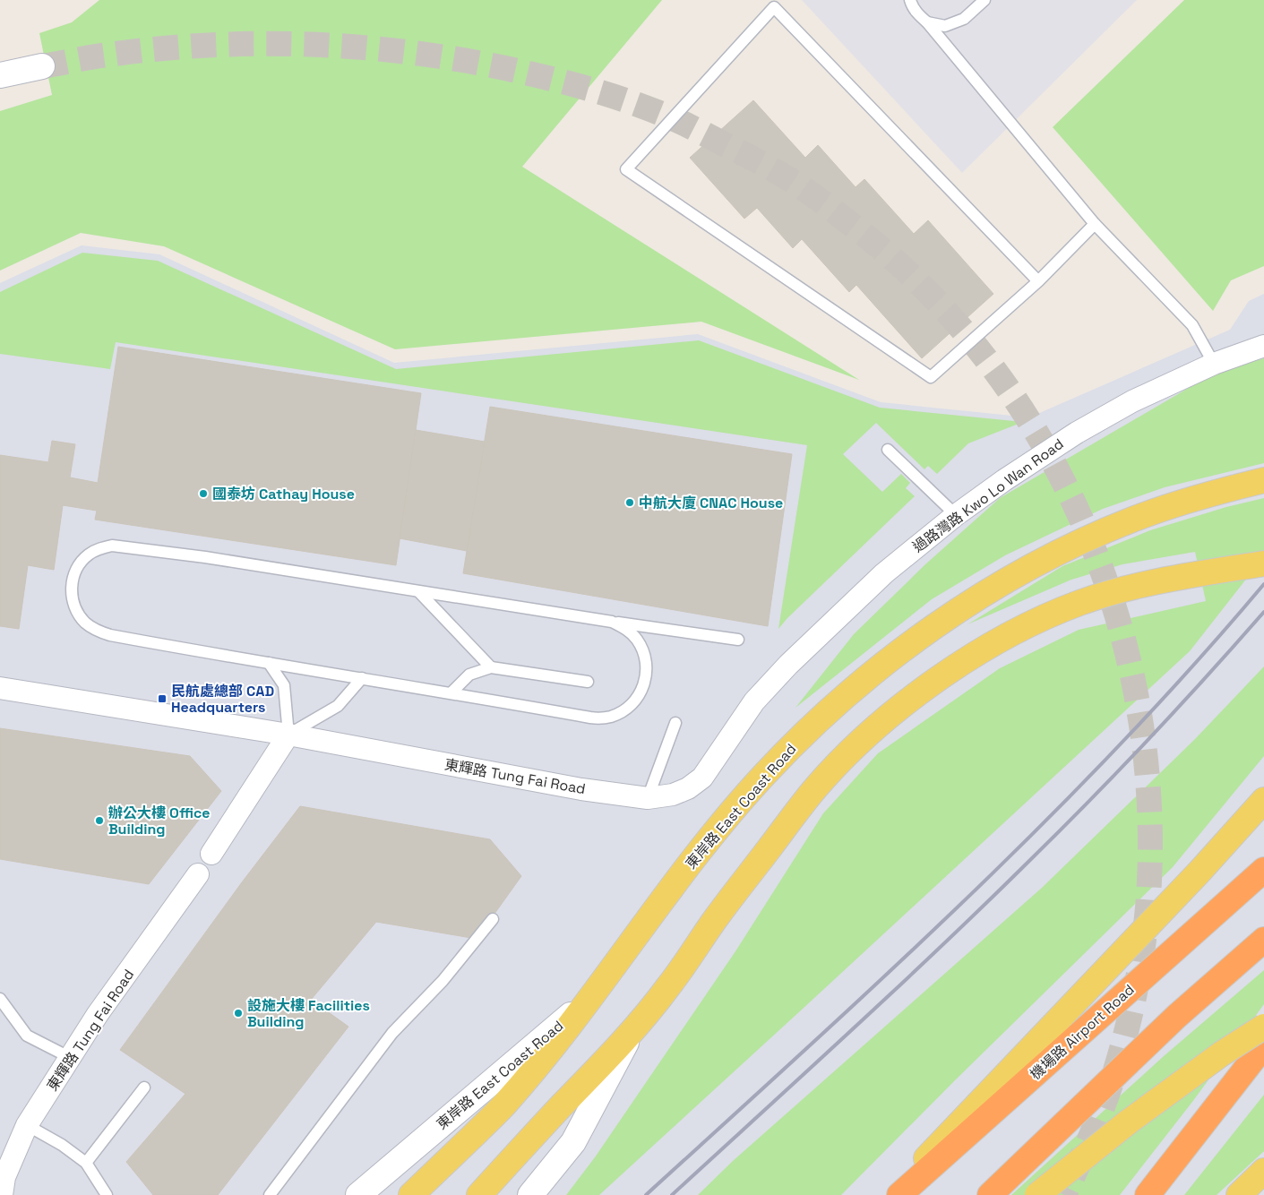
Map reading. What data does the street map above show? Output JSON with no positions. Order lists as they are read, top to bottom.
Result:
{
  "streets": {
    "highway": ["機場路 Airport Road"],
    "main road": ["東岸路 East Coast Road"],
    "street": ["過路灣路 Kwo Lo Wan Road", "東輝路 Tung Fai Road"]
  },
  "crossings": [
    ["過路灣路 Kwo Lo Wan Road", "東輝路 Tung Fai Road"]
  ],
  "places": {
    "other": [
      "國泰坊 Cathay House",
      "中航大廈 CNAC House",
      "辦公大樓 Office Building",
      "設施大樓 Facilities Building"
    ],
    "transit": ["民航處總部 CAD Headquarters"]
  }
}
